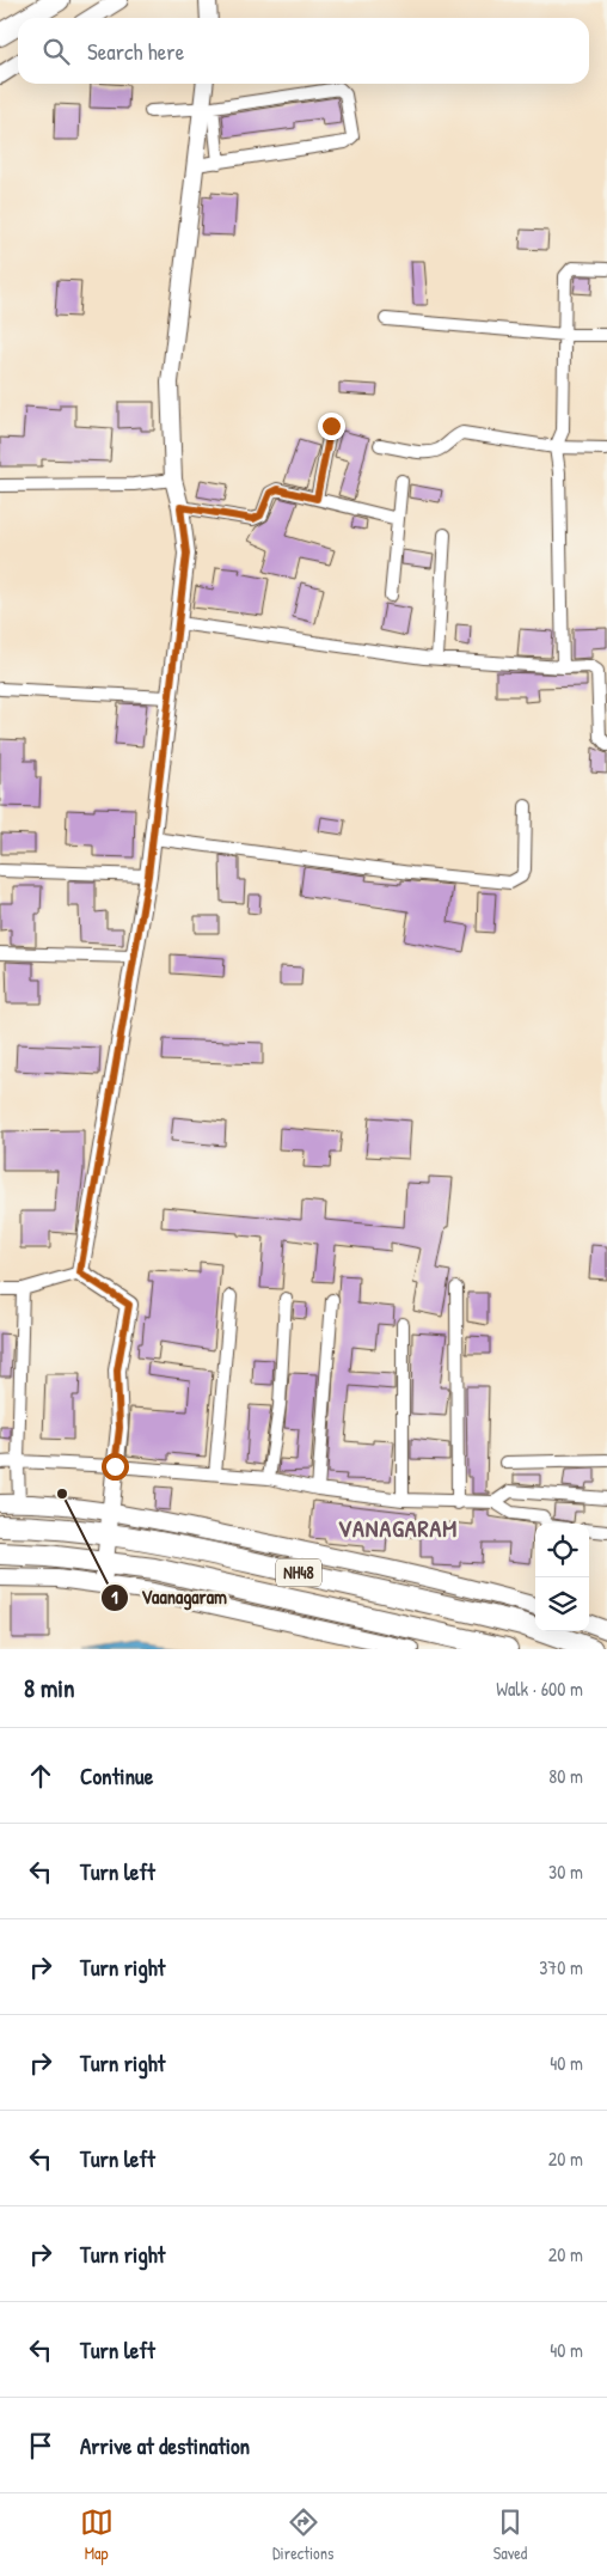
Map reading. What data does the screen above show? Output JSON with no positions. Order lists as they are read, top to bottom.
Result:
{
  "streets": {
    "highway": ["NH48"]
  },
  "districts": ["VANAGARAM"],
  "places": ["Vaanagaram"],
  "page": {
    "search": "Search here",
    "heading": ["8 min", "Walk · 600 m"],
    "list": [
      ["Continue", "80 m"],
      ["Turn left", "30 m"],
      ["Turn right", "370 m"],
      ["Turn right", "40 m"],
      ["Turn left", "20 m"],
      ["Turn right", "20 m"],
      ["Turn left", "40 m"],
      "Arrive at destination"
    ],
    "nav": ["Map", "Directions", "Saved"]
  }
}
